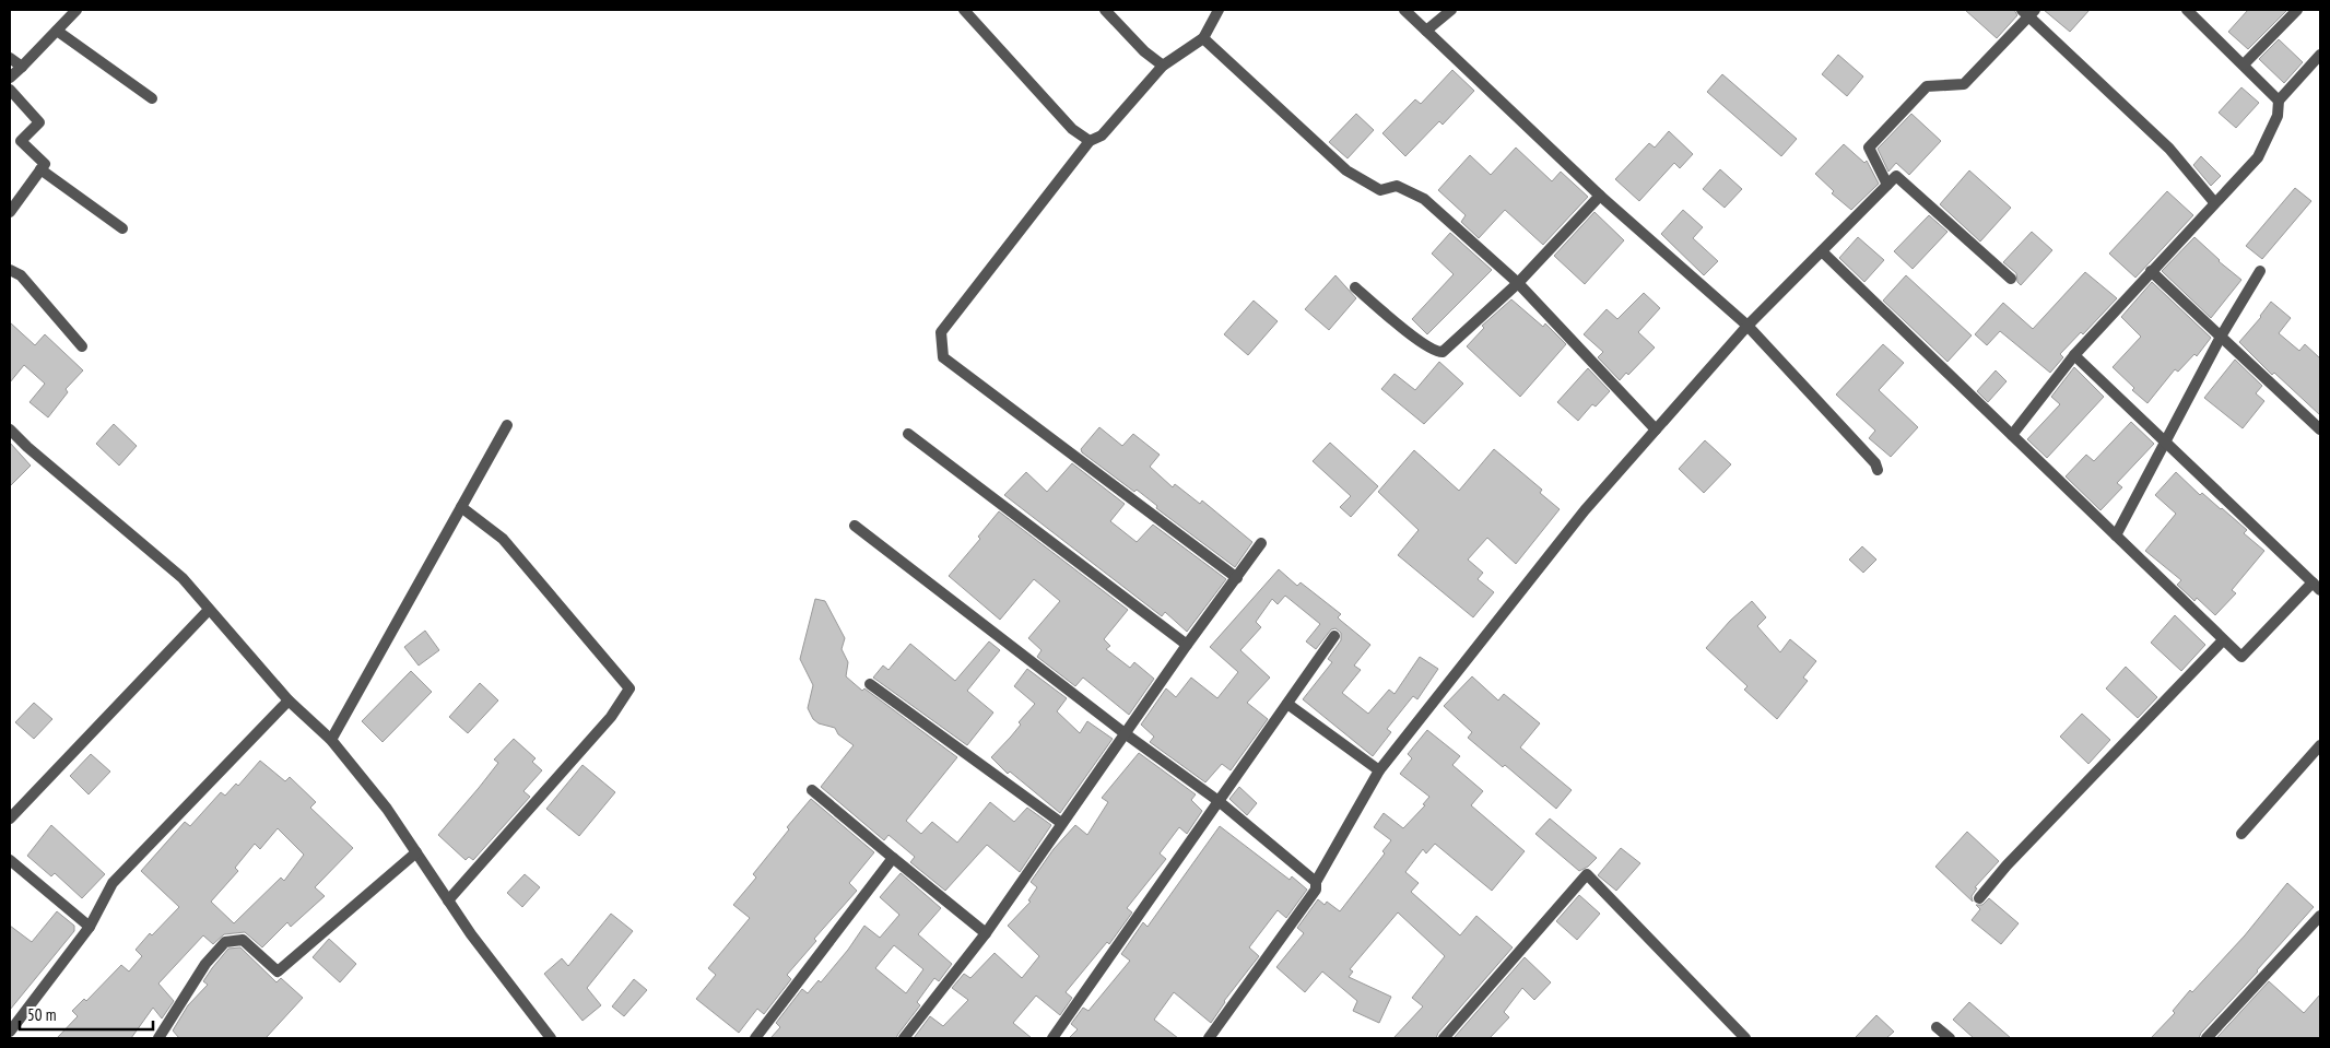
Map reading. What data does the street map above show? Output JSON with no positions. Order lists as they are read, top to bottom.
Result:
{
  "scale_bar": "50 m"
}
